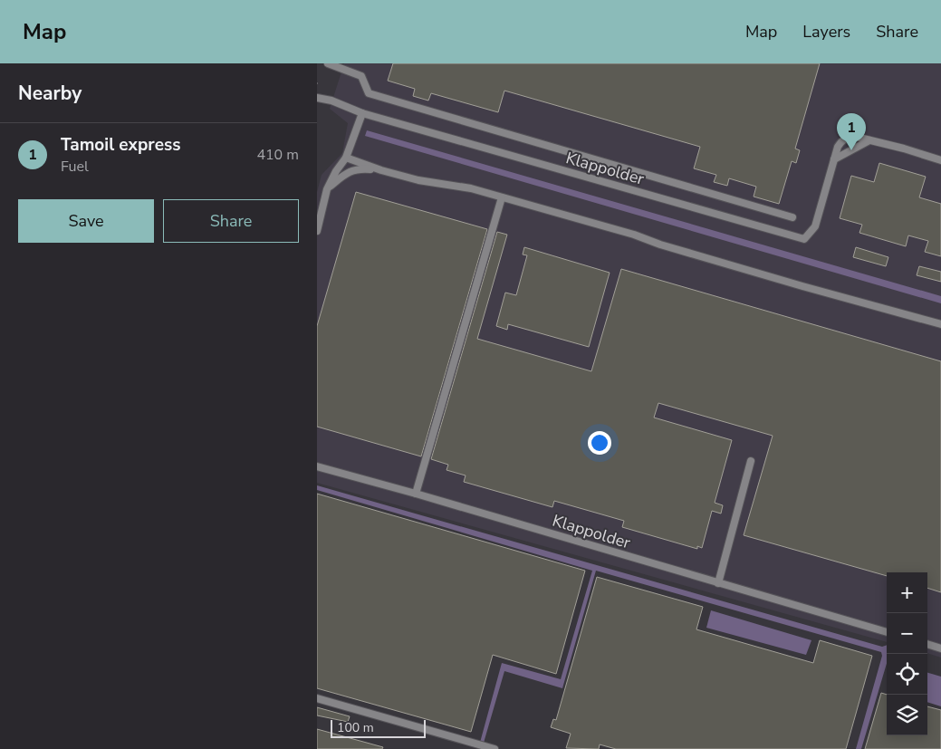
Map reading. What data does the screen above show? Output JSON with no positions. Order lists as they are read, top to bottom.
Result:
{
  "streets": {
    "street": ["Klappolder"]
  },
  "scale_bar": "100 m",
  "page": {
    "header": "Map",
    "nav": ["Map", "Layers", "Share"],
    "heading": "Nearby",
    "pins": "1",
    "list": [
      {
        "mark": "1",
        "name": "Tamoil express",
        "note": "Fuel",
        "value": "410 m"
      }
    ],
    "buttons": ["Save", "Share"],
    "map_buttons": ["+", "−"],
    "scale": "100 m"
  }
}
